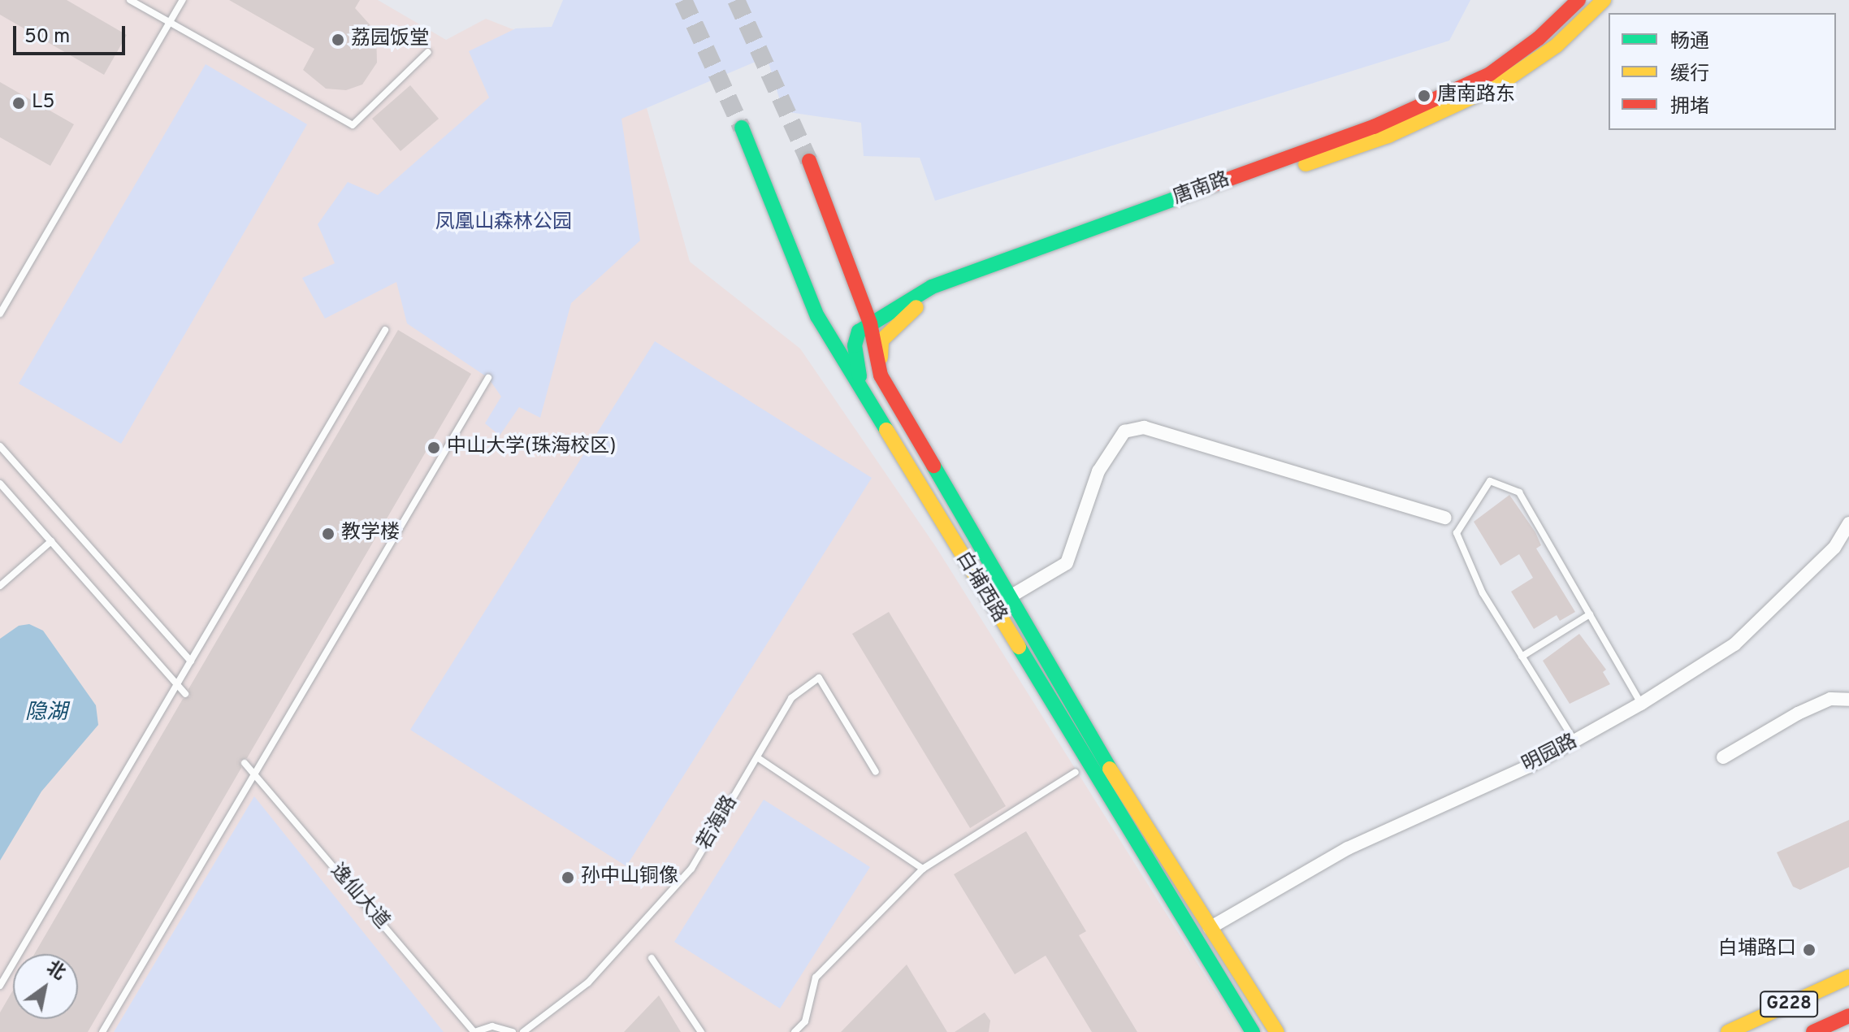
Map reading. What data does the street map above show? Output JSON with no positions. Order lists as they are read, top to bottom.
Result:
{
  "streets": {
    "main road": ["唐南路", "白埔西路", "G228"],
    "street": ["明园路"],
    "lane": ["若海路", "逸仙大道"]
  },
  "crossings": [
    ["唐南路", "白埔西路"],
    ["白埔西路", "明园路"]
  ],
  "water": ["隐湖"],
  "parks": ["凤凰山森林公园"],
  "places": [
    "荔园饭堂",
    "唐南路东",
    "L5",
    "中山大学(珠海校区)",
    "教学楼",
    "孙中山铜像",
    "白埔路口"
  ],
  "legend": ["畅通", "缓行", "拥堵"],
  "scale_bar": "50 m",
  "north": "top right"
}
